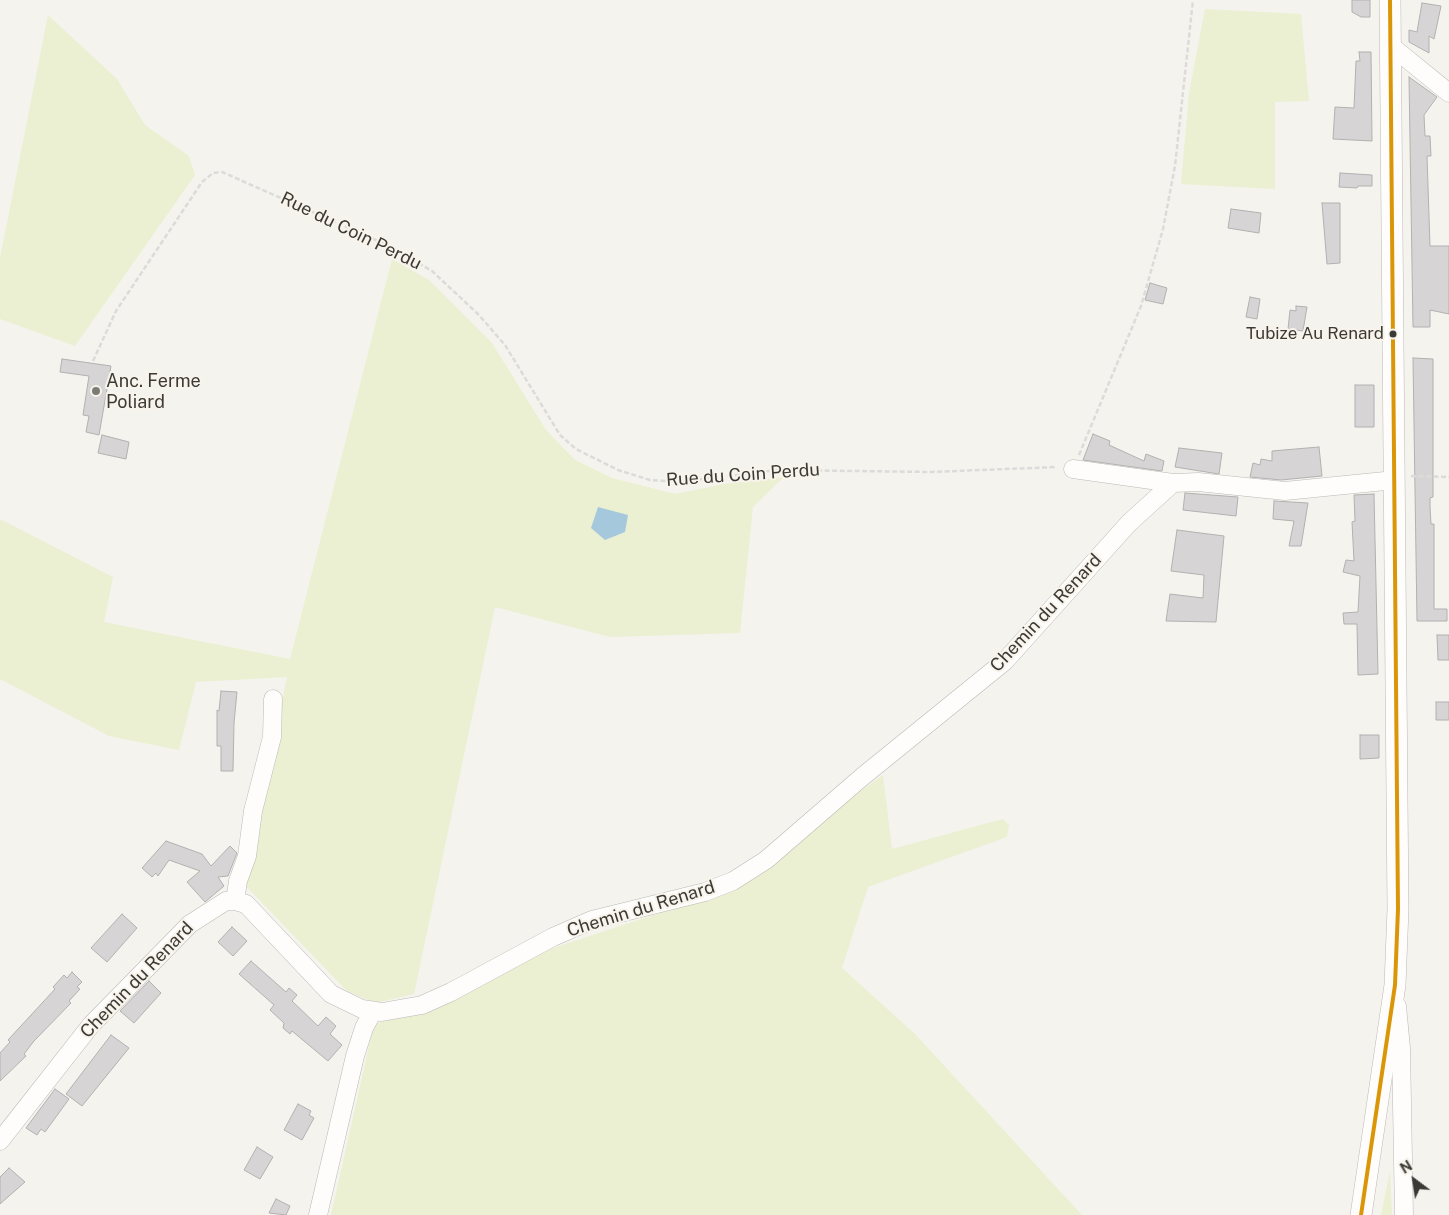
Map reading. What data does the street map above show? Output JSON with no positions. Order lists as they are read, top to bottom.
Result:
{
  "streets": {
    "street": ["Chemin du Renard"],
    "path": ["Rue du Coin Perdu"]
  },
  "places": ["Tubize Au Renard", "Anc. Ferme Poliard"],
  "north": "top left"
}
